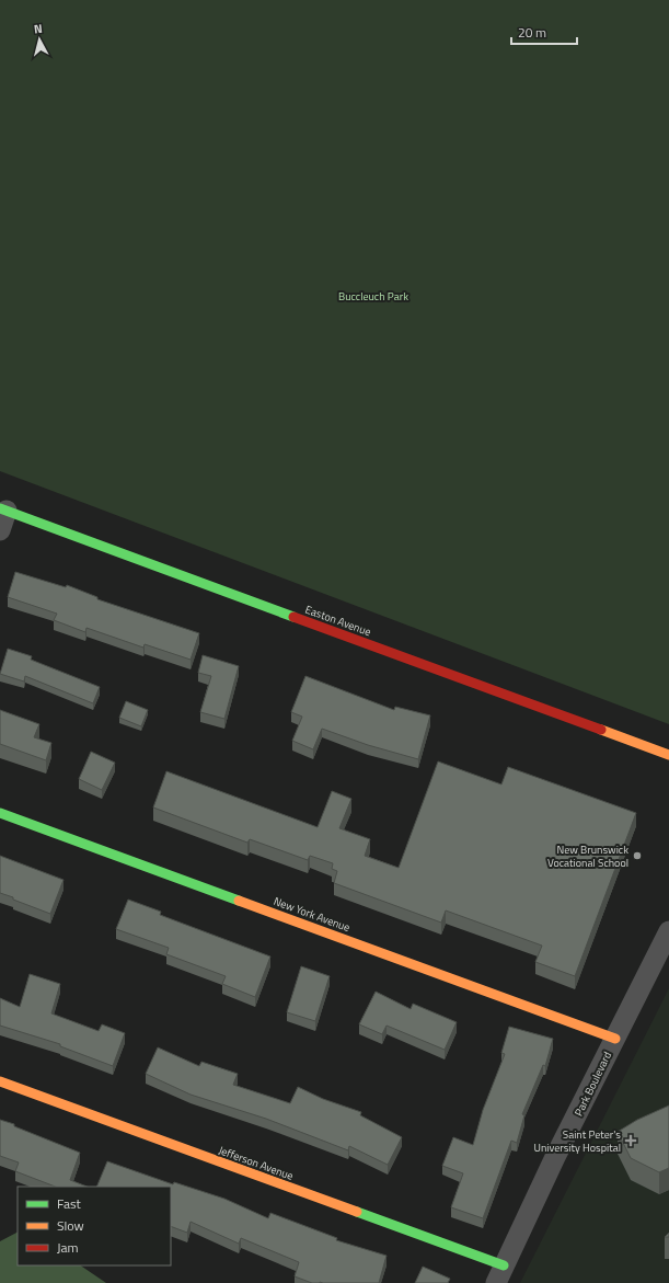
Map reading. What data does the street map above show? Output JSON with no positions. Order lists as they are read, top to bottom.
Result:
{
  "streets": {
    "street": [
      "Easton Avenue",
      "New York Avenue",
      "Park Boulevard",
      "Jefferson Avenue"
    ]
  },
  "crossings": [
    ["New York Avenue", "Park Boulevard"],
    ["Park Boulevard", "Jefferson Avenue"]
  ],
  "parks": ["Buccleuch Park"],
  "places": {
    "other": ["New Brunswick Vocational School"],
    "health": ["Saint Peter's University Hospital"]
  },
  "legend": ["Fast", "Slow", "Jam"],
  "scale_bar": "20 m",
  "north": "top"
}
